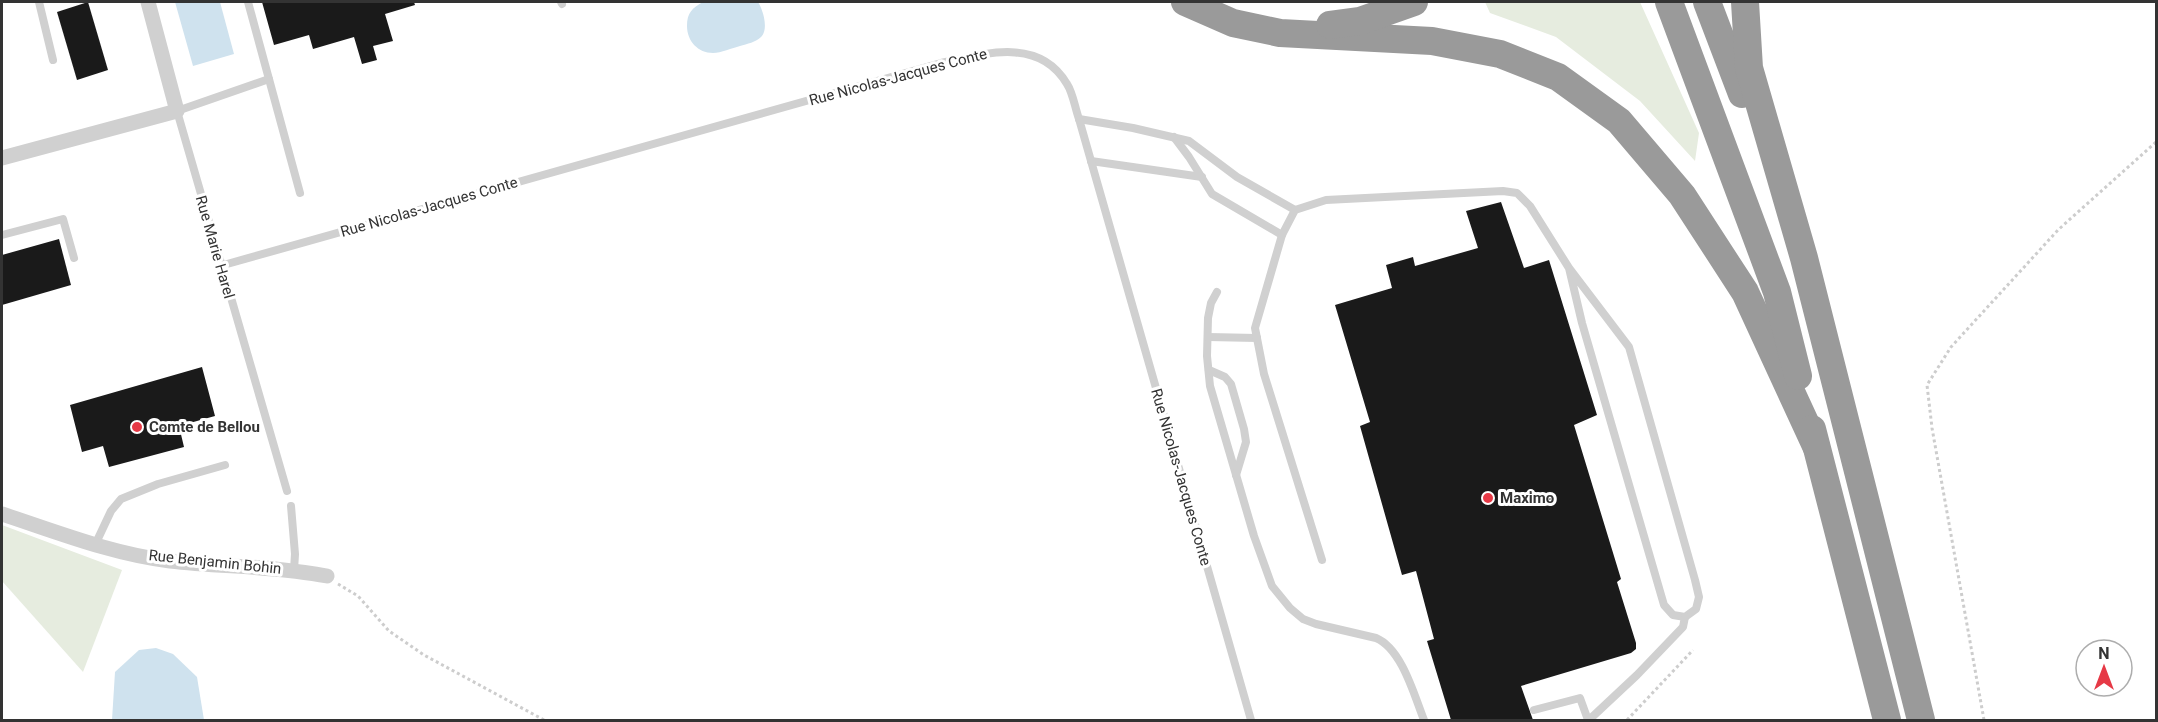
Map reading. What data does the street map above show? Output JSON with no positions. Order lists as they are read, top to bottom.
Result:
{
  "streets": {
    "street": ["Rue Marie Harel", "Rue Benjamin Bohin"],
    "lane": ["Rue Nicolas-Jacques Conte"]
  },
  "crossings": [
    ["Rue Nicolas-Jacques Conte", "Rue Marie Harel"]
  ],
  "places": ["Comte de Bellou", "Maximo"],
  "north": "top"
}
